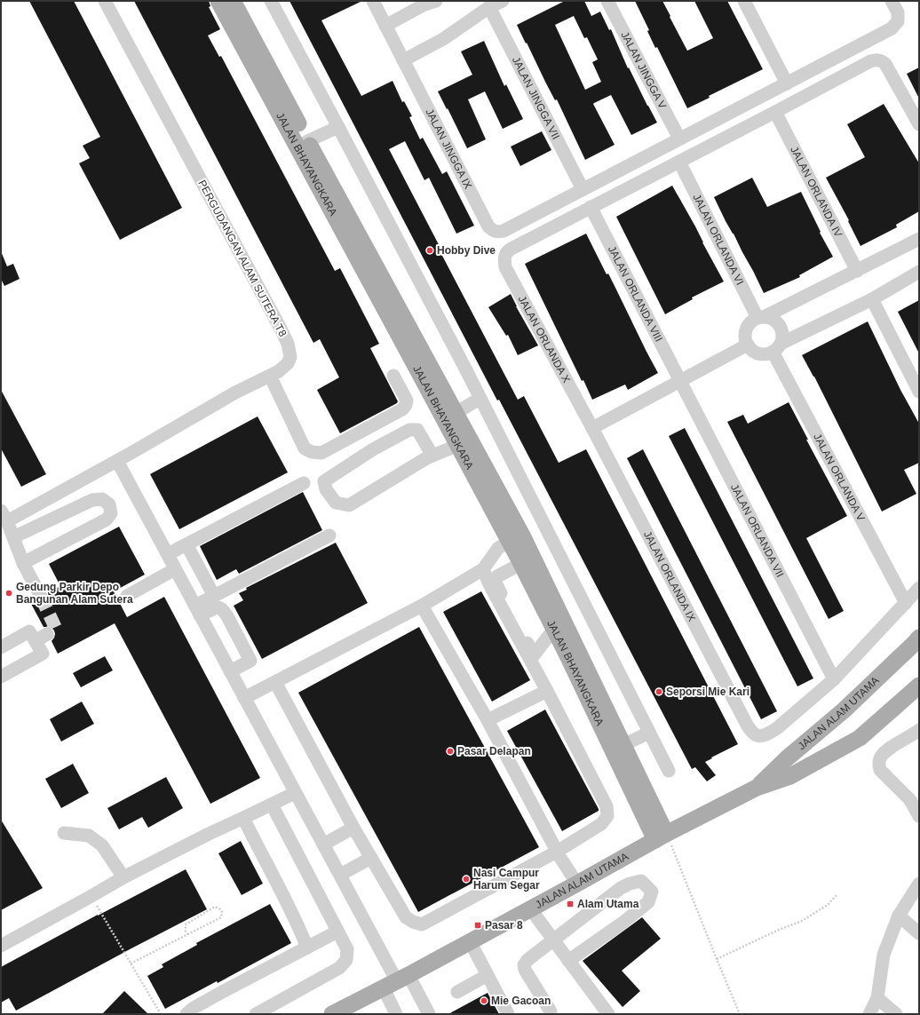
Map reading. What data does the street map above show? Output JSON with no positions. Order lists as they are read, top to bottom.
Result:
{
  "streets": {
    "main road": ["JALAN BHAYANGKARA", "JALAN ALAM UTAMA"],
    "street": [
      "JALAN JINGGA V",
      "JALAN JINGGA VII",
      "JALAN JINGGA IX",
      "JALAN ORLANDA IV",
      "JALAN ORLANDA VI",
      "PERGUDANGAN ALAM SUTERA T8",
      "JALAN ORLANDA VIII",
      "JALAN ORLANDA X",
      "JALAN ORLANDA V",
      "JALAN ORLANDA VII",
      "JALAN ORLANDA IX"
    ]
  },
  "crossings": [
    ["JALAN JINGGA VII", "JALAN JINGGA IX"],
    ["JALAN BHAYANGKARA", "JALAN ALAM UTAMA"],
    ["JALAN ORLANDA VI", "JALAN ORLANDA V"],
    ["JALAN ORLANDA VIII", "JALAN ORLANDA X"],
    ["JALAN ORLANDA VIII", "JALAN ORLANDA VII"],
    ["JALAN ORLANDA X", "JALAN ORLANDA IX"],
    ["JALAN ORLANDA VII", "JALAN ORLANDA IX"]
  ],
  "places": {
    "other": [
      "Hobby Dive",
      "Gedung Parkir Depo Bangunan Alam Sutera",
      "Seporsi Mie Kari",
      "Pasar Delapan",
      "Nasi Campur Harum Segar",
      "Mie Gacoan"
    ],
    "transit": ["Alam Utama", "Pasar 8"]
  }
}
